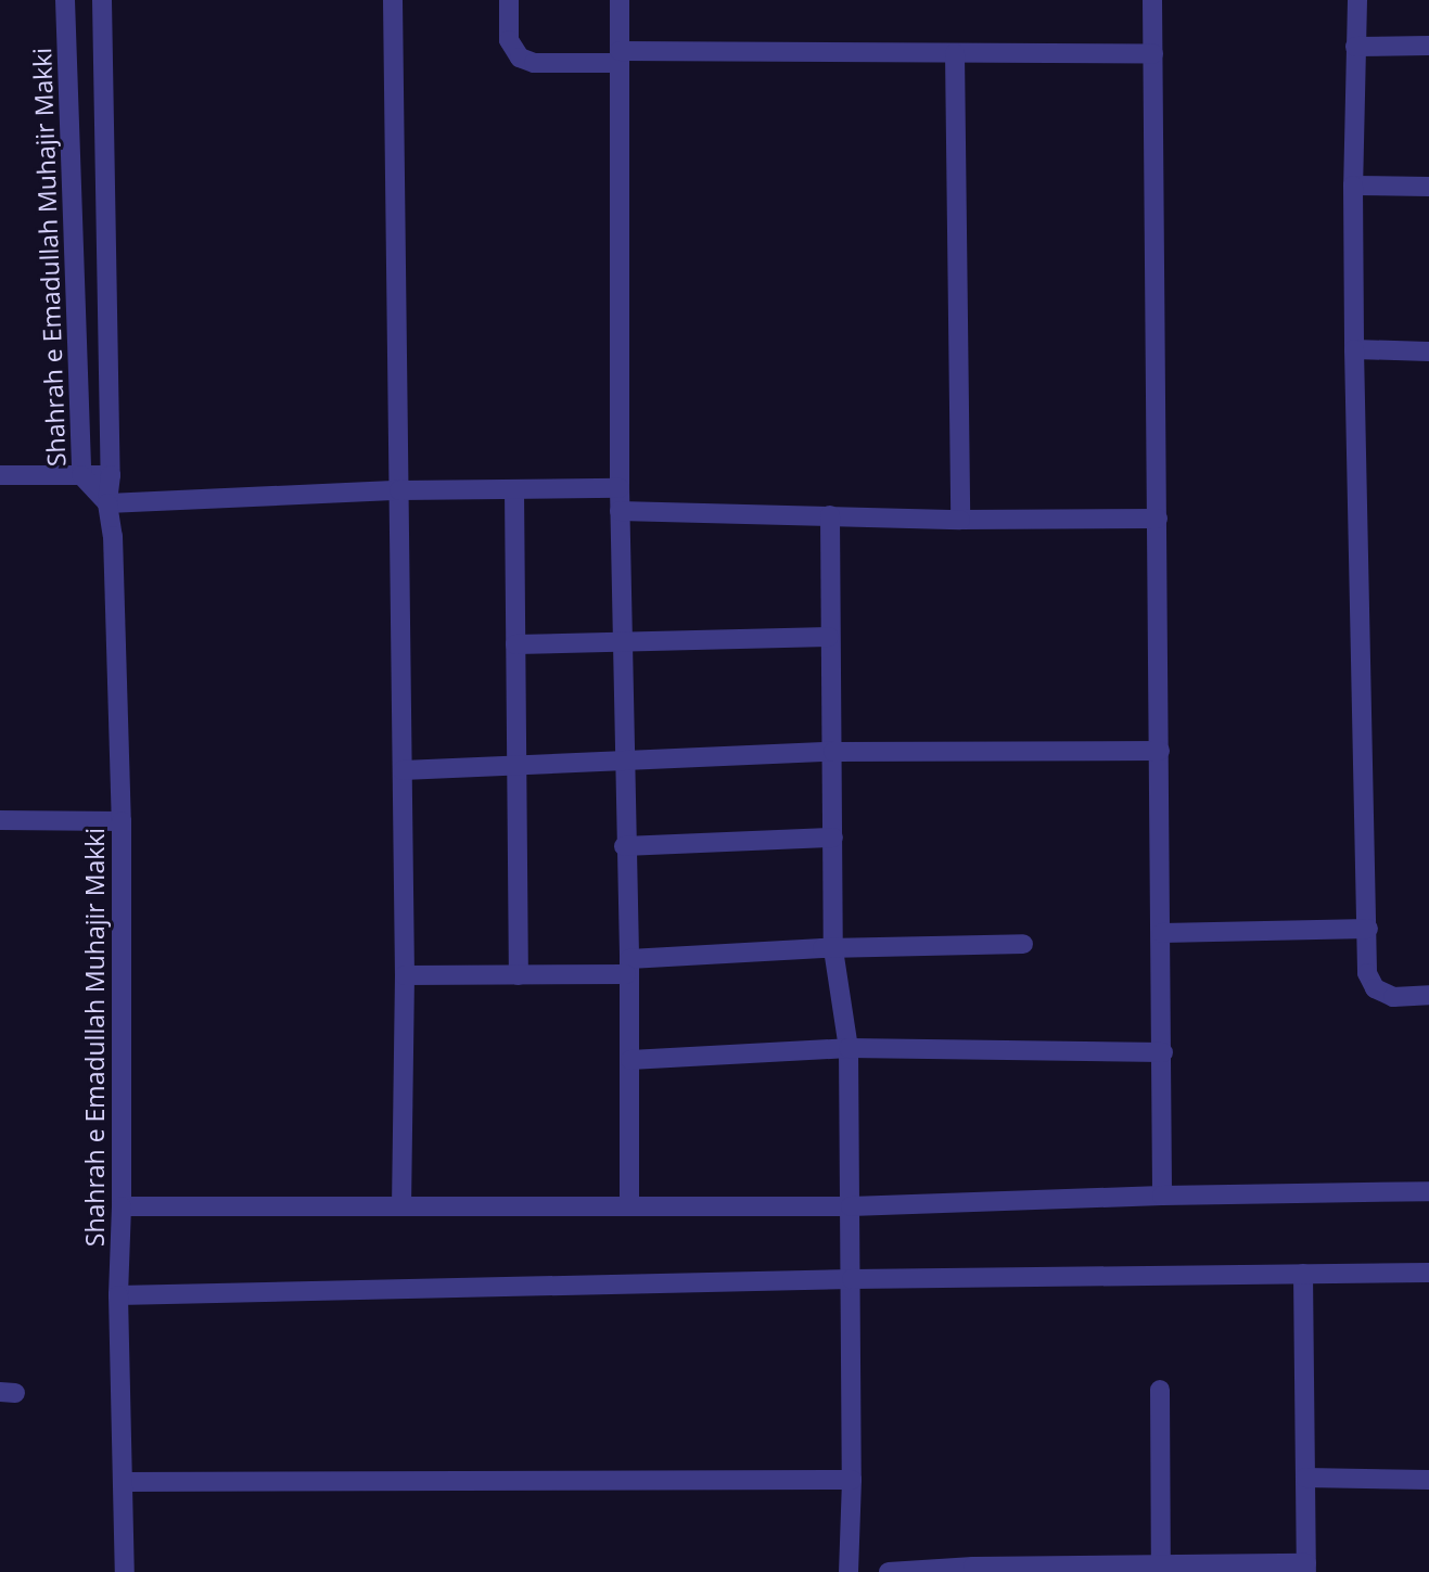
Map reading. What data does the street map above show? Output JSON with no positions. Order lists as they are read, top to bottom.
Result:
{
  "streets": {
    "street": ["Shahrah e Emadullah Muhajir Makki"]
  }
}
